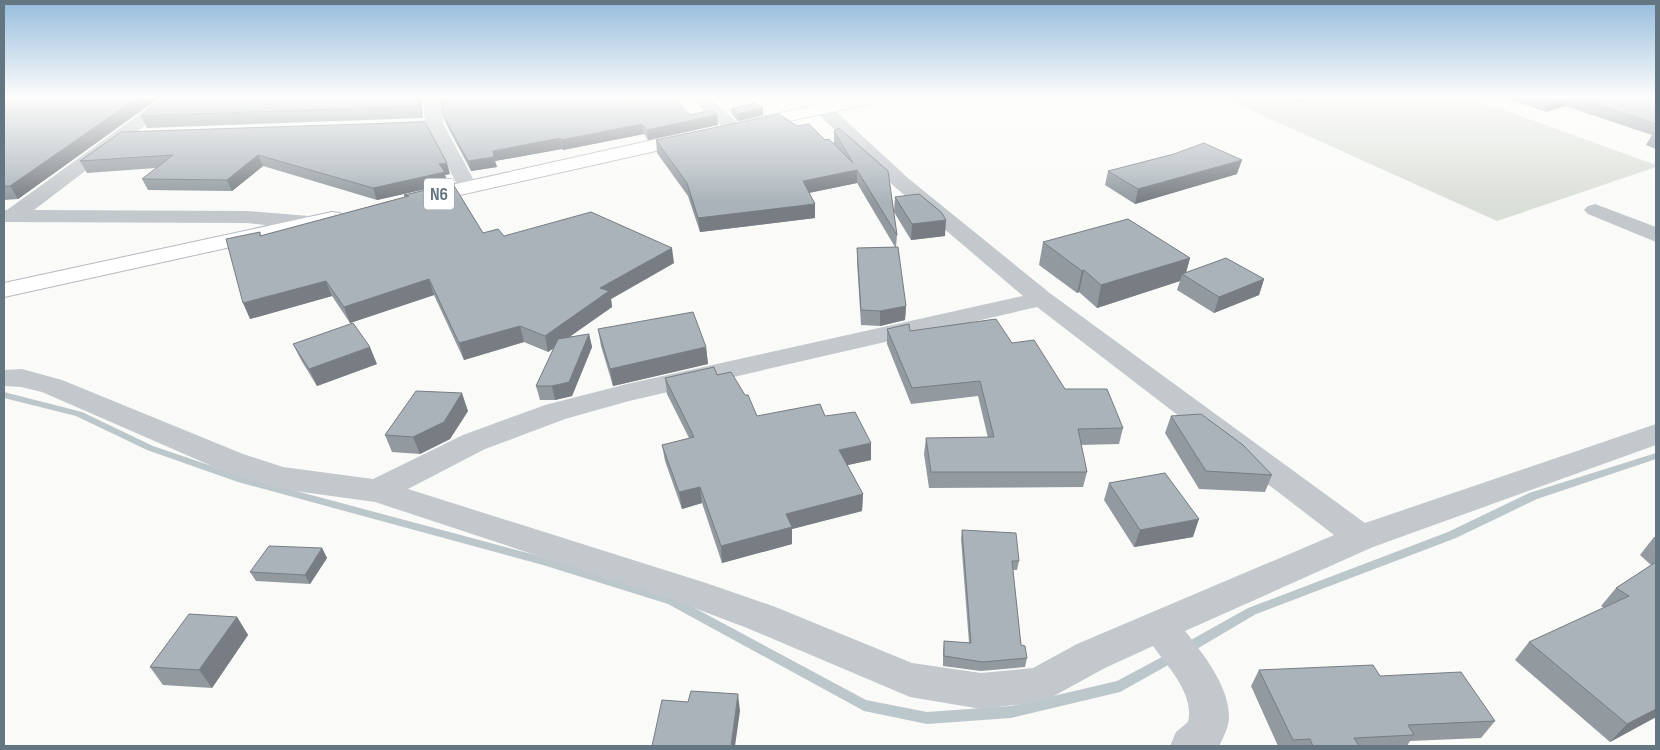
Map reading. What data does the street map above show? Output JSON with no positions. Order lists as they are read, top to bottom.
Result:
{
  "streets": {
    "main road": ["N6"]
  }
}
